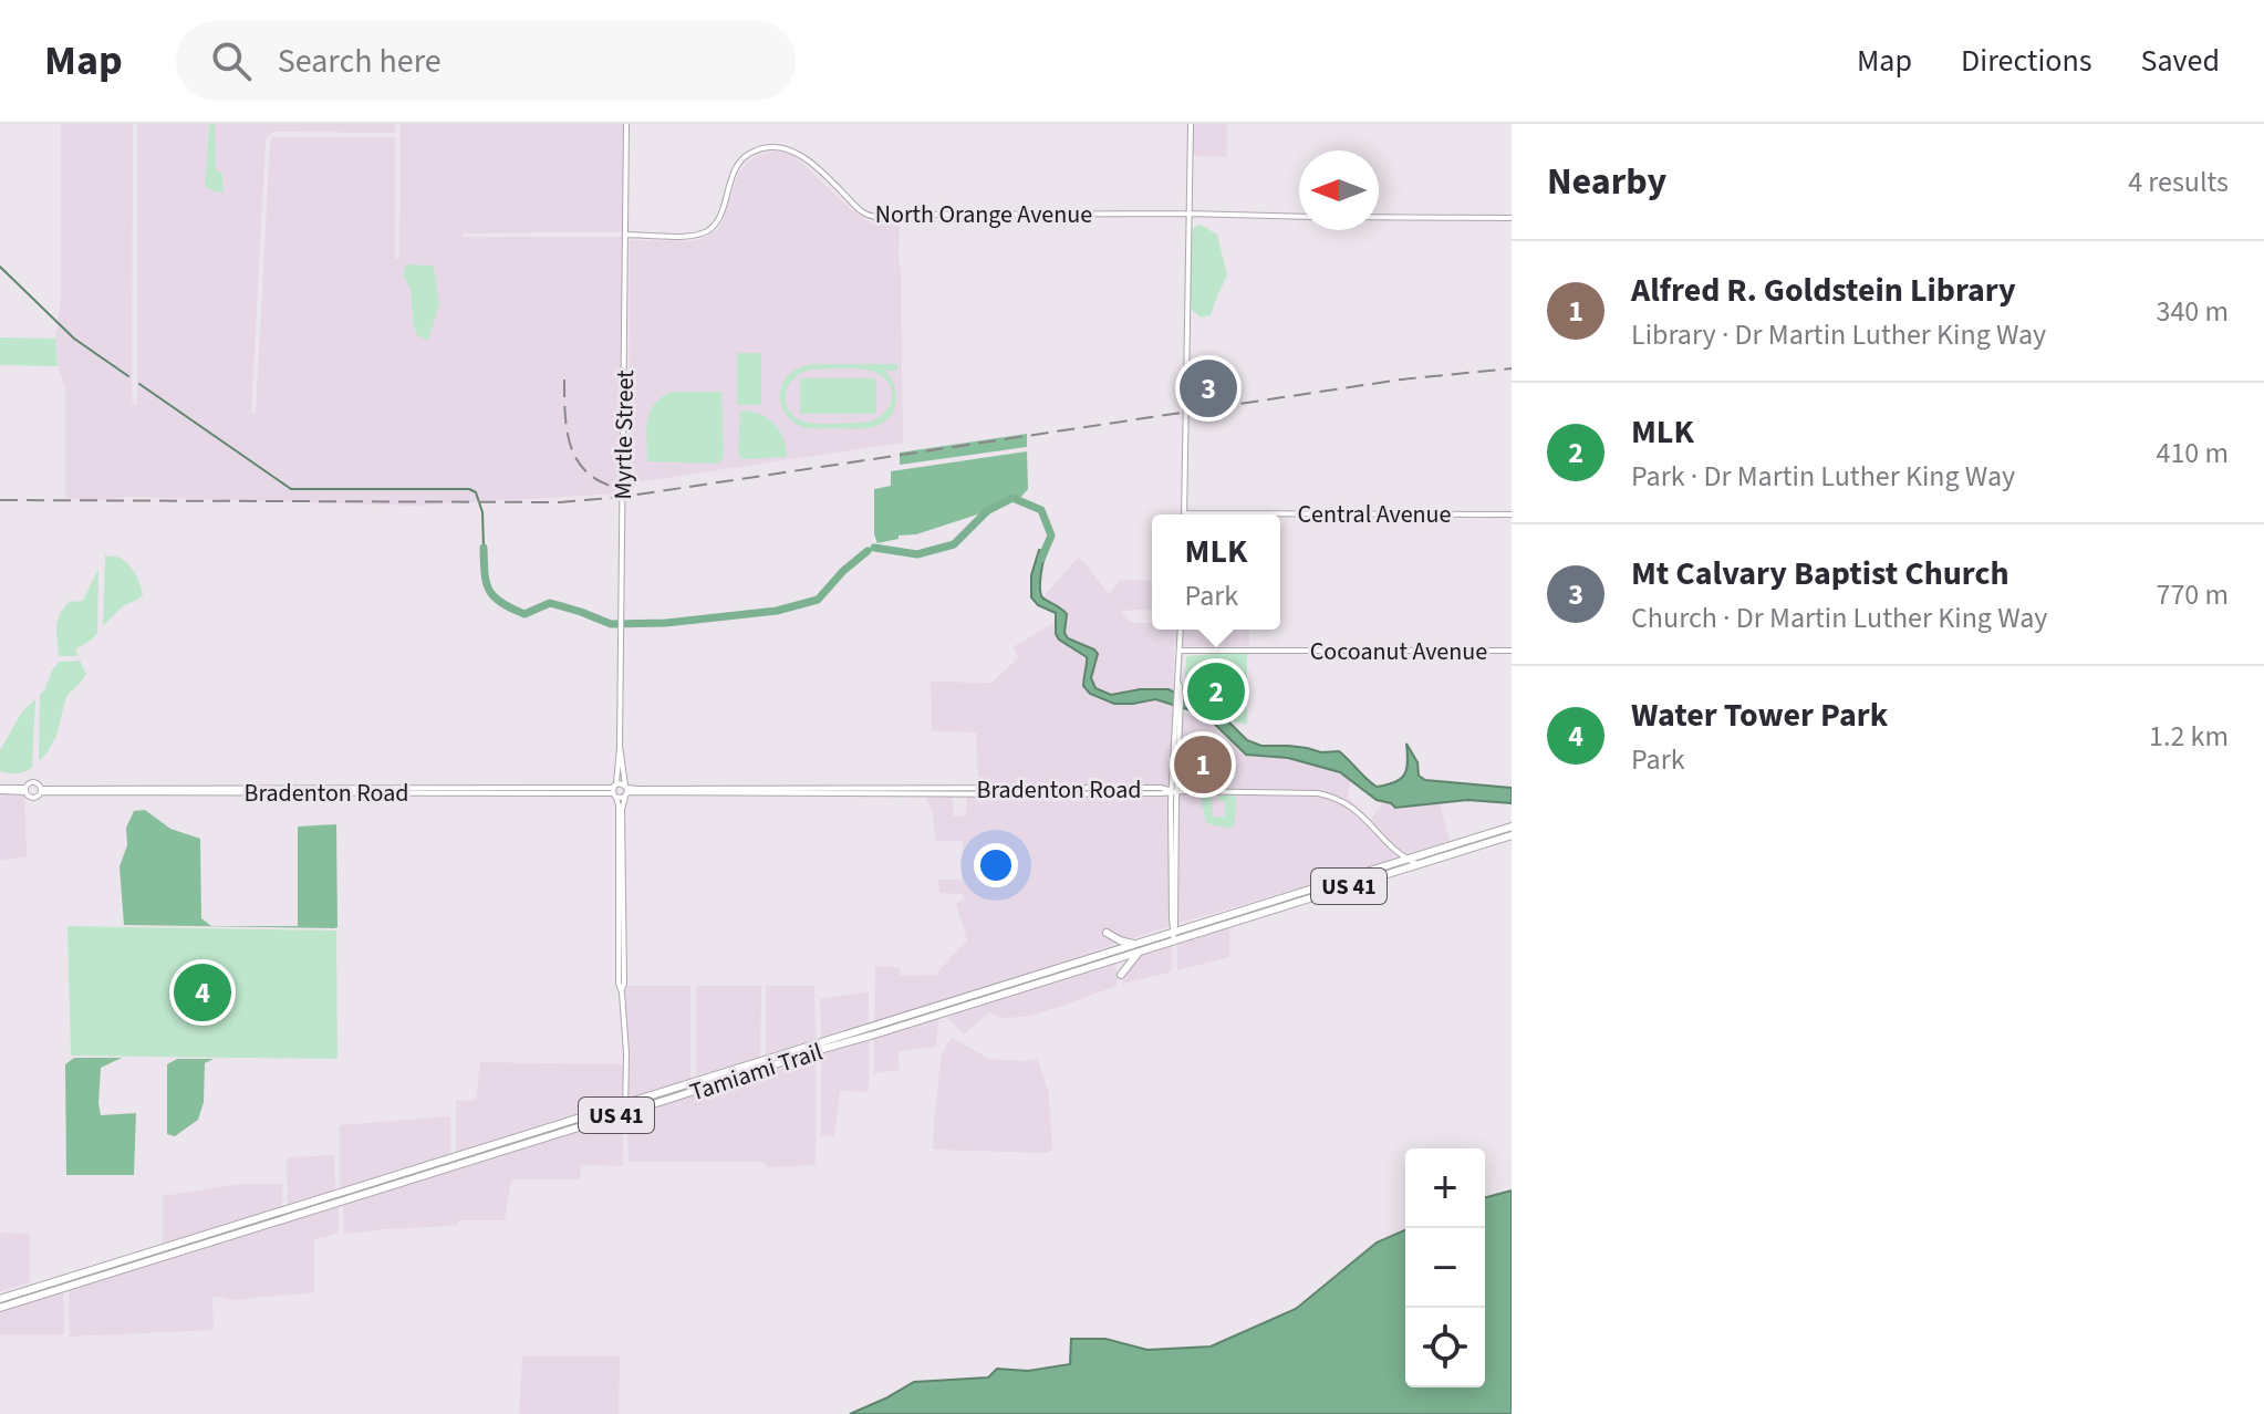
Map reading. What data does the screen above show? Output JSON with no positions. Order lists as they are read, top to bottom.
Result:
{
  "streets": {
    "main road": ["US 41", "Tamiami Trail"],
    "street": [
      "North Orange Avenue",
      "Myrtle Street",
      "Central Avenue",
      "Cocoanut Avenue",
      "Bradenton Road"
    ]
  },
  "crossings": [
    ["North Orange Avenue", "Myrtle Street"],
    ["Myrtle Street", "Bradenton Road"],
    ["Myrtle Street", "Tamiami Trail"],
    ["Bradenton Road", "US 41"],
    ["Bradenton Road", "Tamiami Trail"],
    ["US 41", "Tamiami Trail"]
  ],
  "north": "left",
  "page": {
    "header": "Map",
    "search": "Search here",
    "nav": ["Map", "Directions", "Saved"],
    "heading": ["Nearby", "4 results"],
    "list": [
      {
        "mark": "1",
        "name": "Alfred R. Goldstein Library",
        "note": "Library · Dr Martin Luther King Way",
        "value": "340 m"
      },
      {
        "mark": "2",
        "name": "MLK",
        "note": "Park · Dr Martin Luther King Way",
        "value": "410 m"
      },
      {
        "mark": "3",
        "name": "Mt Calvary Baptist Church",
        "note": "Church · Dr Martin Luther King Way",
        "value": "770 m"
      },
      {
        "mark": "4",
        "name": "Water Tower Park",
        "note": "Park",
        "value": "1.2 km"
      }
    ],
    "pins": [
      "3",
      "2",
      "1",
      "4"
    ],
    "popup": ["MLK", "Park"],
    "map_buttons": ["+", "−"]
  }
}
